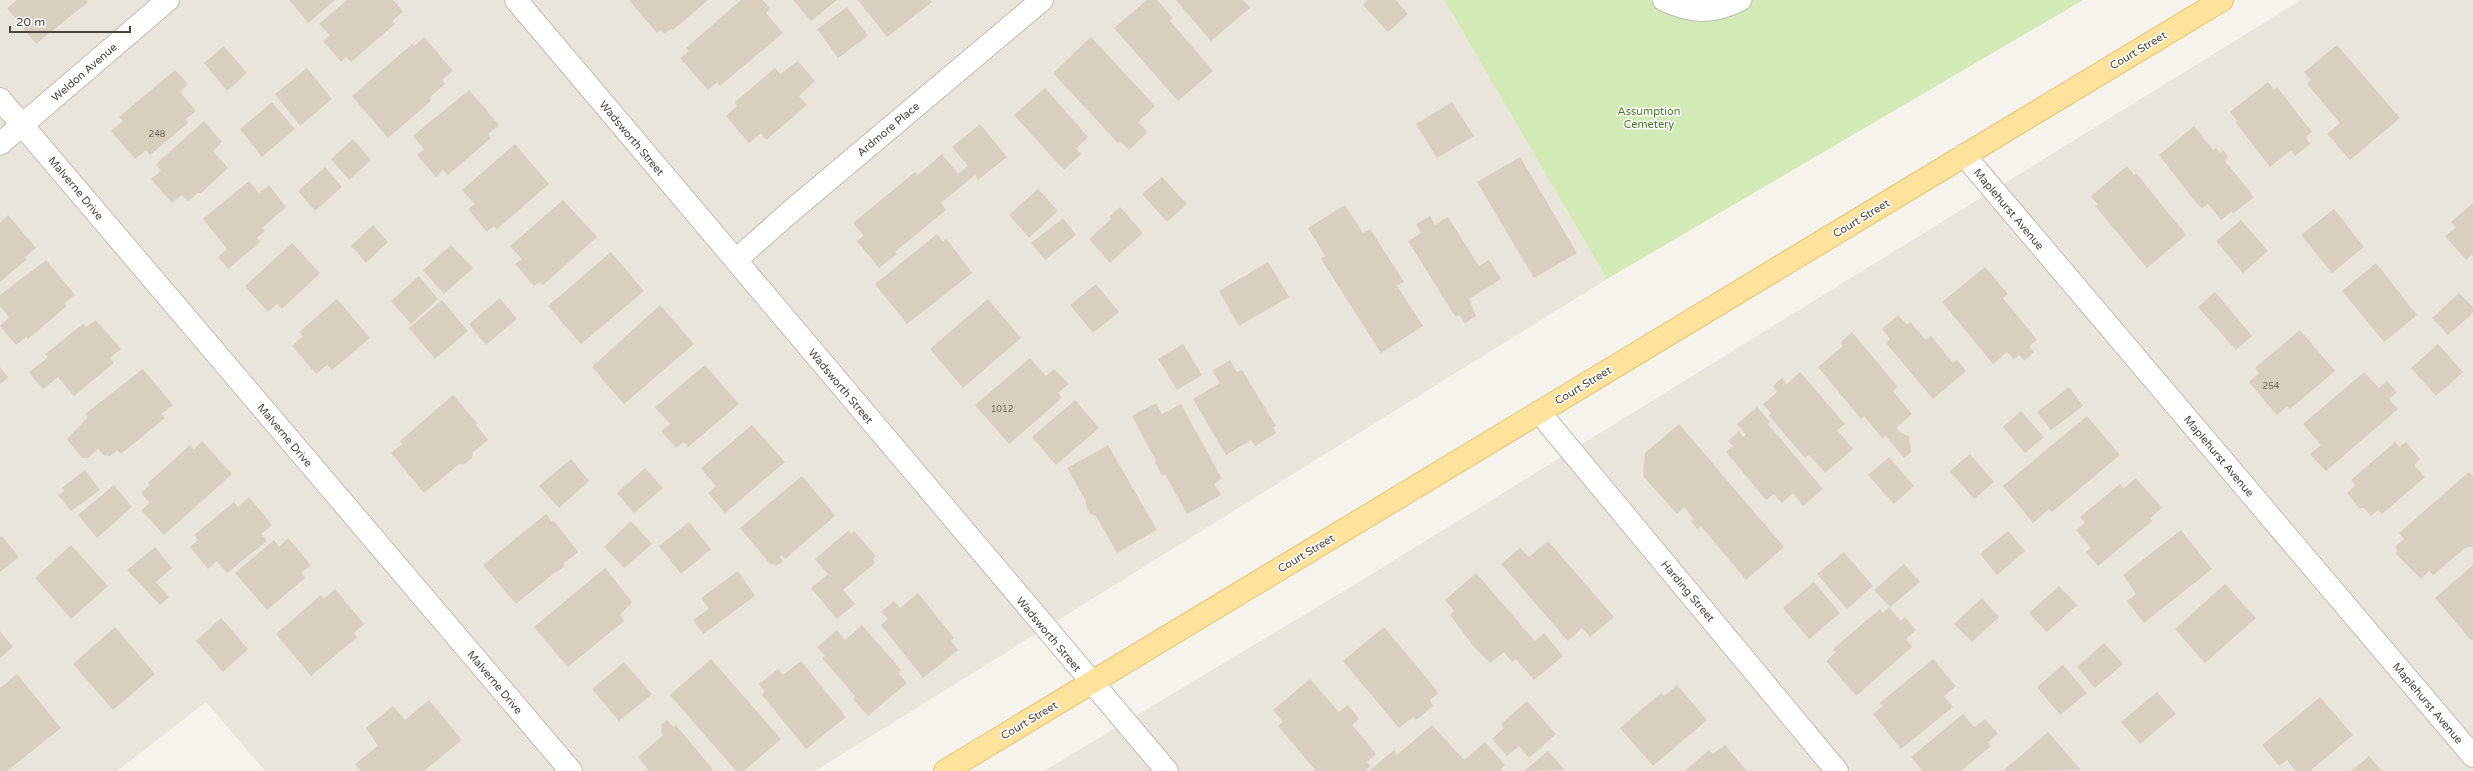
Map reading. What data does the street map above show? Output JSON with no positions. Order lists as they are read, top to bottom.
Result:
{
  "streets": {
    "main road": ["Court Street"],
    "street": [
      "Weldon Avenue",
      "Ardmore Place",
      "Wadsworth Street",
      "Malverne Drive",
      "Maplehurst Avenue",
      "Harding Street"
    ]
  },
  "crossings": [
    ["Court Street", "Wadsworth Street"],
    ["Court Street", "Maplehurst Avenue"],
    ["Court Street", "Harding Street"],
    ["Weldon Avenue", "Malverne Drive"],
    ["Ardmore Place", "Wadsworth Street"]
  ],
  "parks": ["Assumption Cemetery"],
  "house_numbers": ["248", "254", "1012"],
  "scale_bar": "20 m"
}
